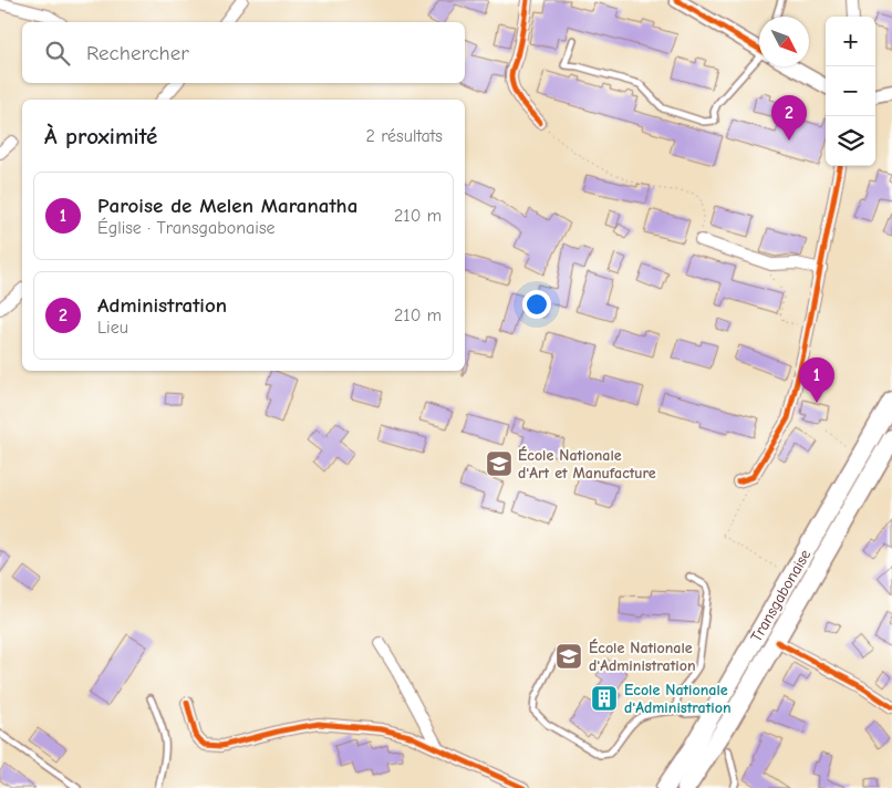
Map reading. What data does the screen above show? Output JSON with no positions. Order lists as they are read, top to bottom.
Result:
{
  "streets": {
    "highway": ["Transgabonaise"]
  },
  "places": {
    "school or university": ["École Nationale d'Art et Manufacture", "École Nationale d'Administration"],
    "building": ["Ecole Nationale d'Administration"]
  },
  "north": "bottom right",
  "page": {
    "map_buttons": ["+", "−"],
    "search": "Rechercher",
    "pins": ["2", "1"],
    "heading": ["À proximité", "2 résultats"],
    "list": [
      {
        "mark": "1",
        "name": "Paroise de Melen Maranatha",
        "note": "Église · Transgabonaise",
        "value": "210 m"
      },
      {
        "mark": "2",
        "name": "Administration",
        "note": "Lieu",
        "value": "210 m"
      }
    ]
  }
}
